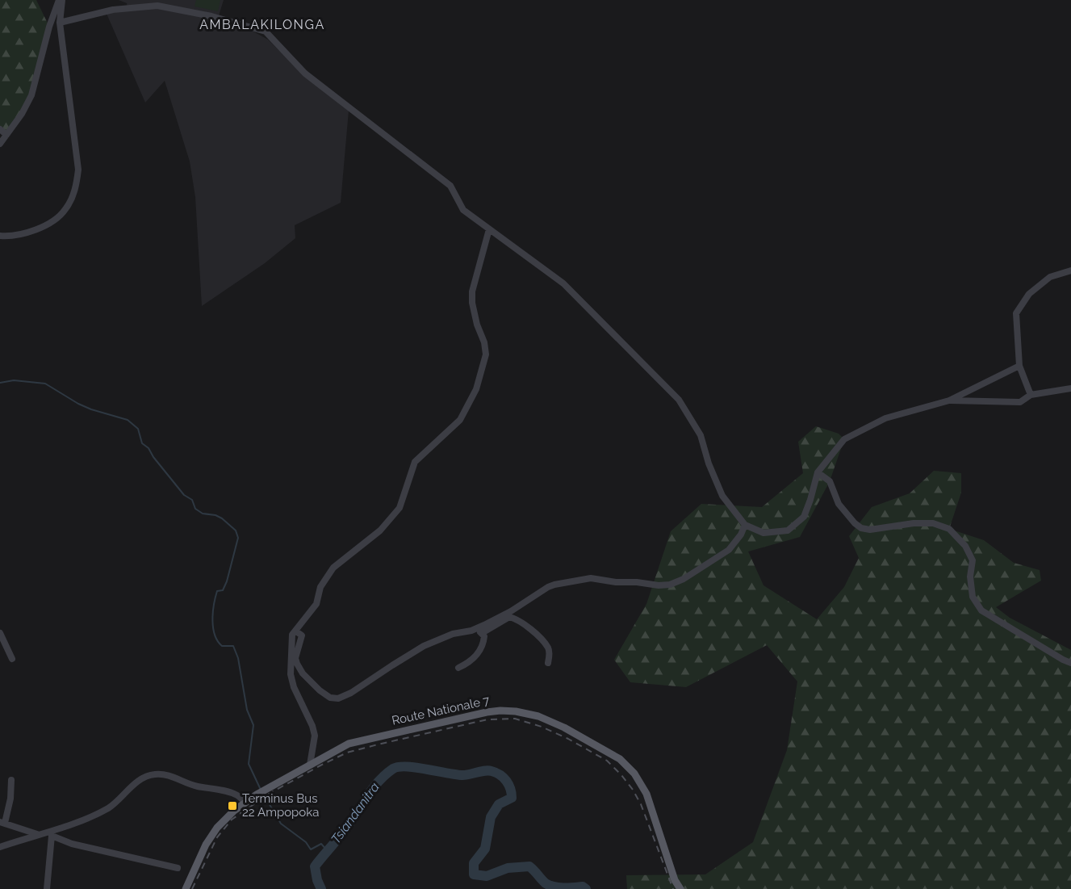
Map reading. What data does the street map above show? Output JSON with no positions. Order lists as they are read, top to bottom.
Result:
{
  "streets": {
    "main road": ["Route Nationale 7"]
  },
  "districts": ["AMBALAKILONGA"],
  "water": ["Tsiandanitra"],
  "places": {
    "transit": ["Terminus Bus 22 Ampopoka"]
  }
}
